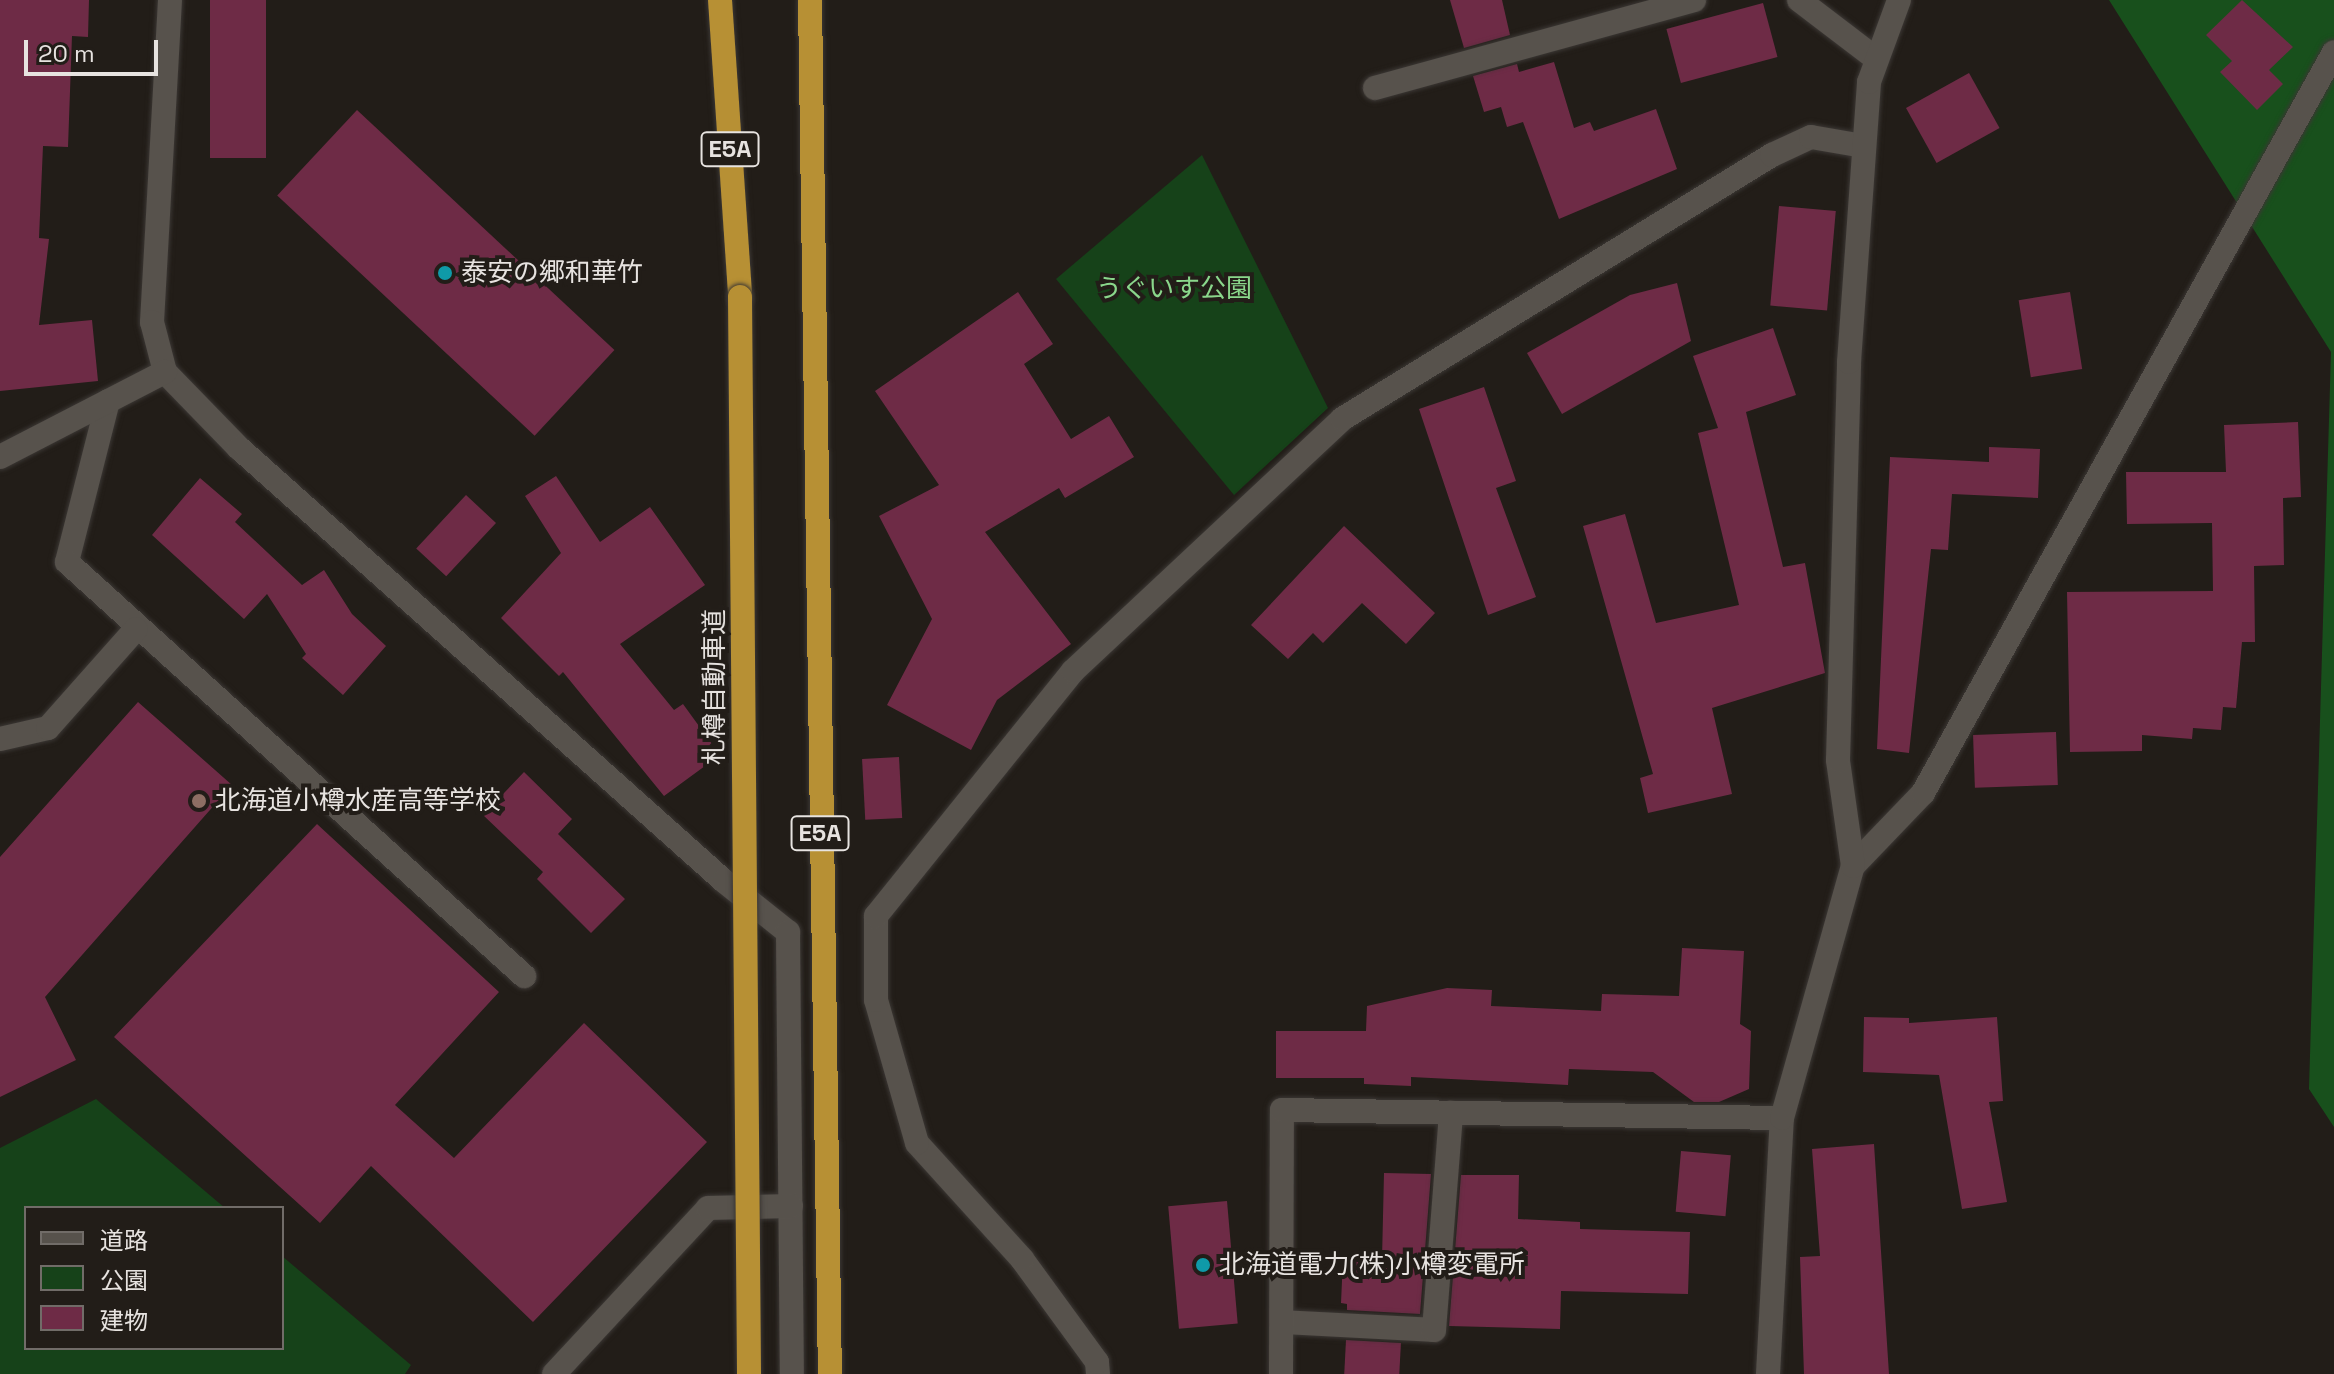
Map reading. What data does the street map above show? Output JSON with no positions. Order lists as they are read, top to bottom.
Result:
{
  "streets": {
    "highway": ["E5A", "札樽自動車道"]
  },
  "parks": ["うぐいす公園"],
  "places": ["泰安の郷和華竹", "北海道小樽水産高等学校", "北海道電力(株)小樽変電所"],
  "legend": ["道路", "公園", "建物"],
  "scale_bar": "20 m"
}
